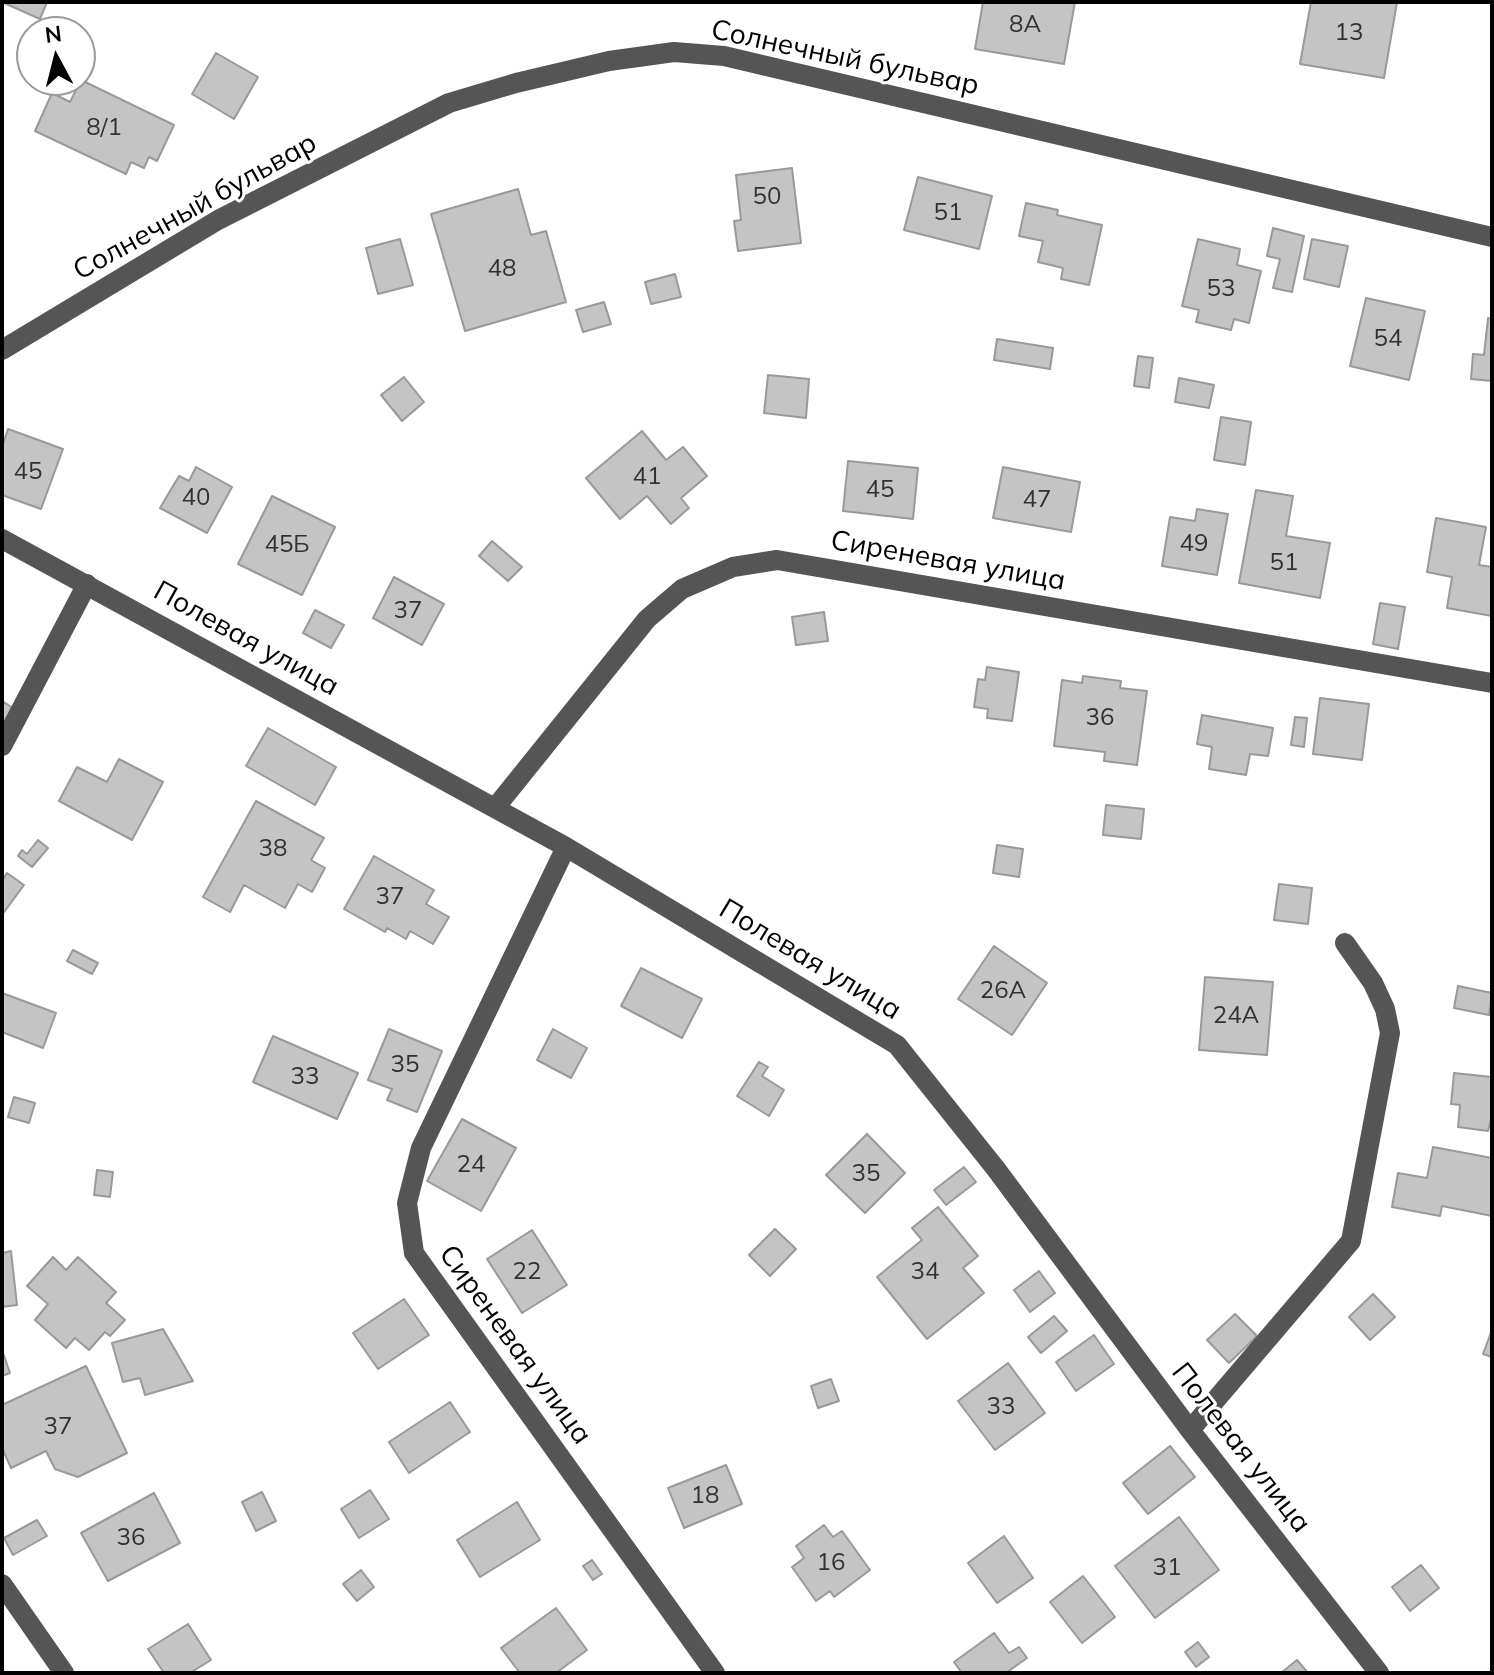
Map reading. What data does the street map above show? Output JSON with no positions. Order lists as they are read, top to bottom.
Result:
{
  "streets": {
    "street": ["Солнечный бульвар", "Сиреневая улица", "Полевая улица"]
  },
  "crossings": [
    ["Сиреневая улица", "Полевая улица"]
  ],
  "house_numbers": [
    "8А",
    "13",
    "8/1",
    "50",
    "51",
    "48",
    "53",
    "54",
    "45",
    "41",
    "45",
    "40",
    "47",
    "49",
    "45Б",
    "51",
    "37",
    "36",
    "38",
    "37",
    "26А",
    "24А",
    "35",
    "33",
    "24",
    "35",
    "22",
    "34",
    "33",
    "37",
    "18",
    "36",
    "16",
    "31"
  ],
  "north": "top"
}
